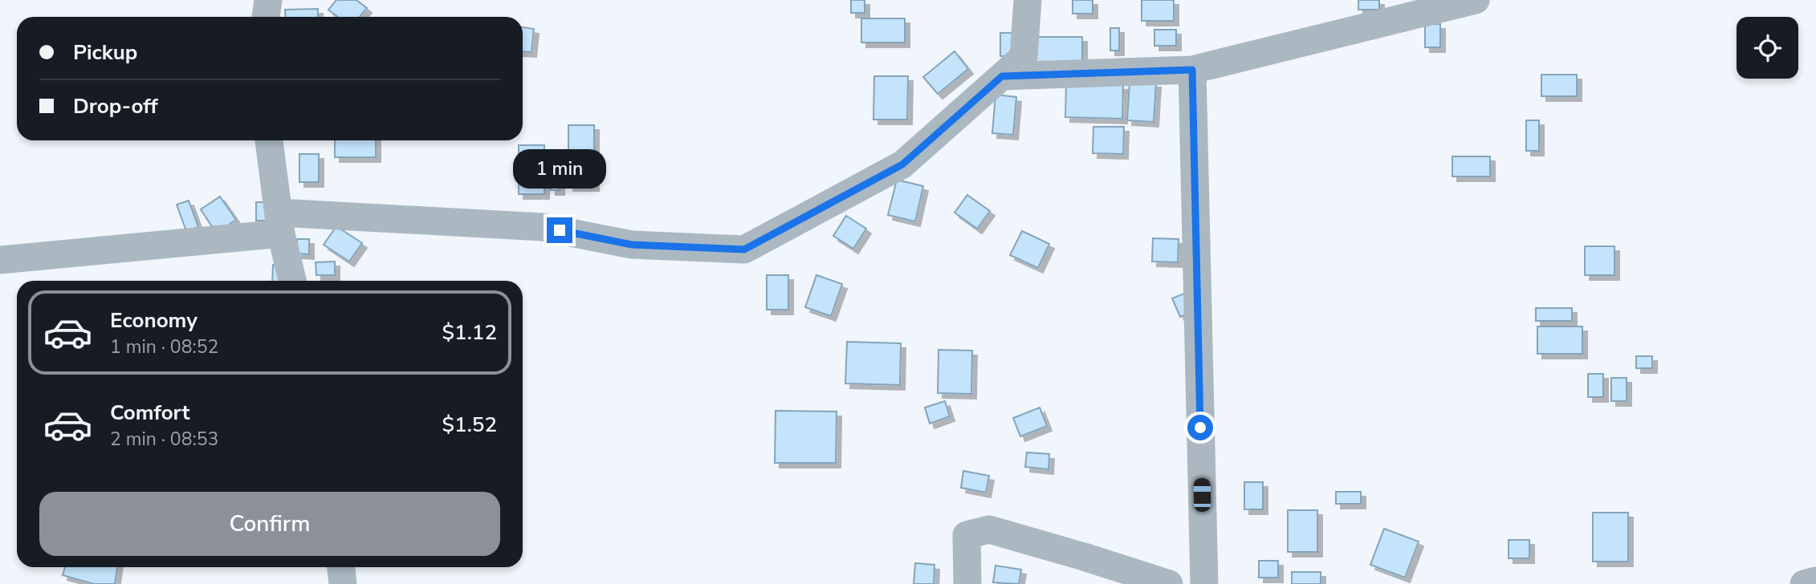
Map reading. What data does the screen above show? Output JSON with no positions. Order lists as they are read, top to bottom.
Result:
{
  "page": {
    "banner": ["Pickup", "Drop-off"],
    "bubble": "1 min",
    "list": [
      {
        "name": "Economy",
        "note": "1 min · 08:52",
        "value": "$1.12"
      },
      {
        "name": "Comfort",
        "note": "2 min · 08:53",
        "value": "$1.52"
      }
    ],
    "buttons": "Confirm"
  }
}
